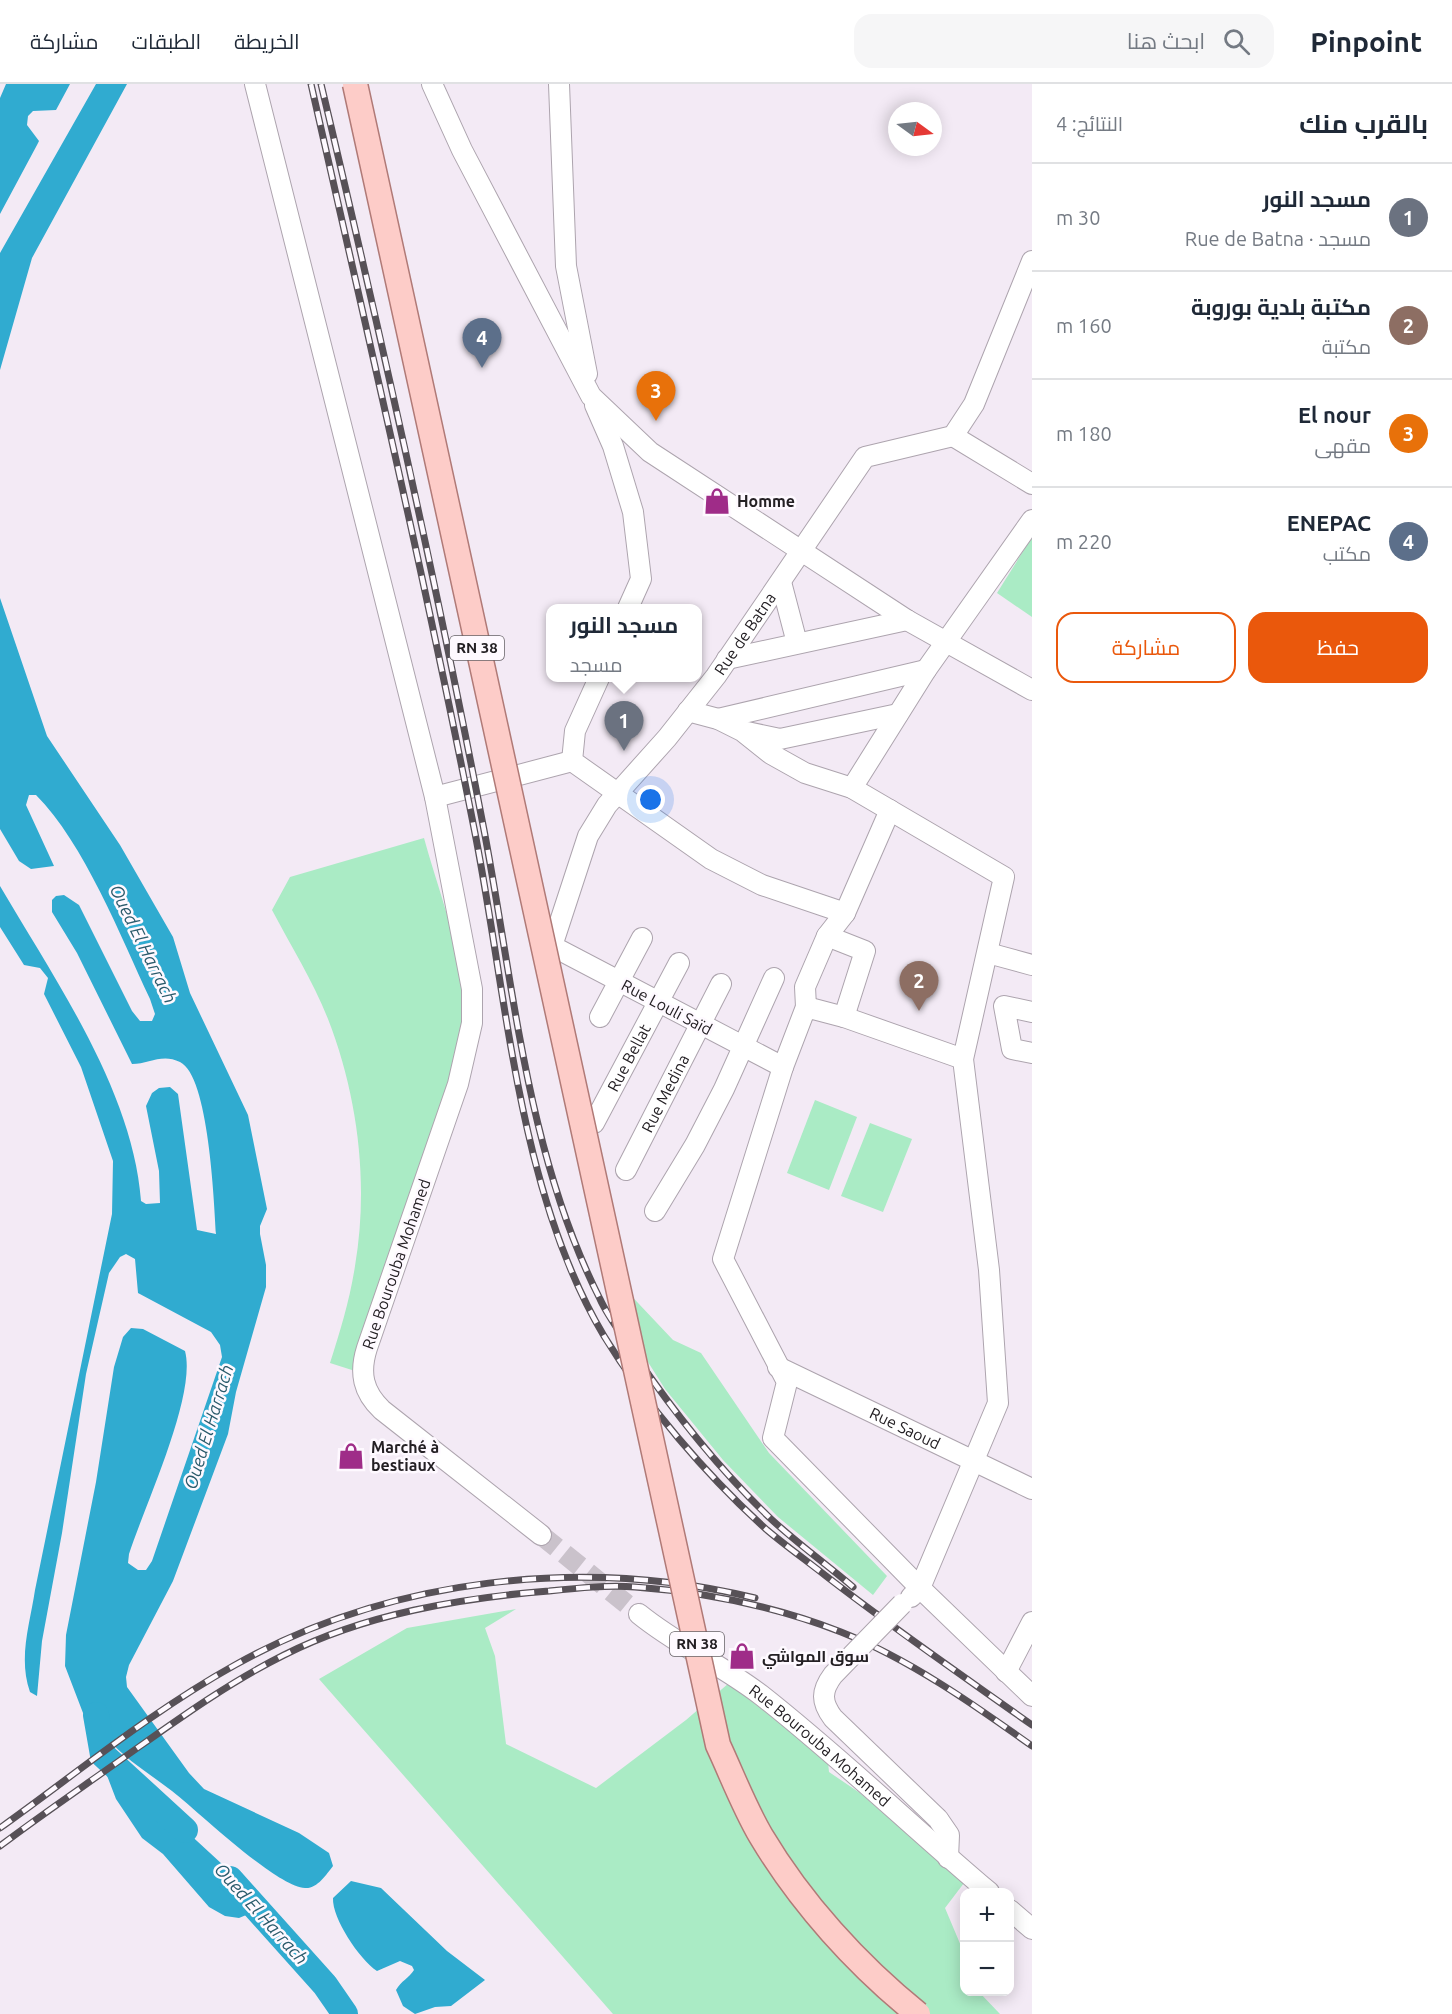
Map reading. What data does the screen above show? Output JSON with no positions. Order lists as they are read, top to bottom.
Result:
{
  "streets": {
    "main road": ["RN 38"],
    "street": [
      "Rue de Batna",
      "Rue Louli Saïd",
      "Rue Bellat",
      "Rue Medina",
      "Rue Bourouba Mohamed",
      "Rue Saoud"
    ]
  },
  "crossings": [
    ["Rue de Batna", "Rue Louli Saïd"],
    ["Rue Louli Saïd", "Rue Bellat"],
    ["Rue Louli Saïd", "Rue Medina"]
  ],
  "water": ["Oued El Harrach"],
  "places": {
    "shop": ["Homme", "Marché à bestiaux", "سوق المواشي"]
  },
  "north": "right",
  "page": {
    "header": "Pinpoint",
    "search": "ابحث هنا",
    "nav": ["الخريطة", "الطبقات", "مشاركة"],
    "heading": ["بالقرب منك", "النتائج: 4"],
    "list": [
      {
        "mark": "1",
        "name": "مسجد النور",
        "note": "مسجد · Rue de Batna",
        "value": "30 m"
      },
      {
        "mark": "2",
        "name": "مكتبة بلدية بوروبة",
        "note": "مكتبة",
        "value": "160 m"
      },
      {
        "mark": "3",
        "name": "El nour",
        "note": "مقهى",
        "value": "180 m"
      },
      {
        "mark": "4",
        "name": "ENEPAC",
        "note": "مكتب",
        "value": "220 m"
      }
    ],
    "pins": [
      "4",
      "3",
      "1",
      "2"
    ],
    "buttons": ["حفظ", "مشاركة"],
    "popup": ["مسجد النور", "مسجد"],
    "map_buttons": ["+", "−"]
  }
}
